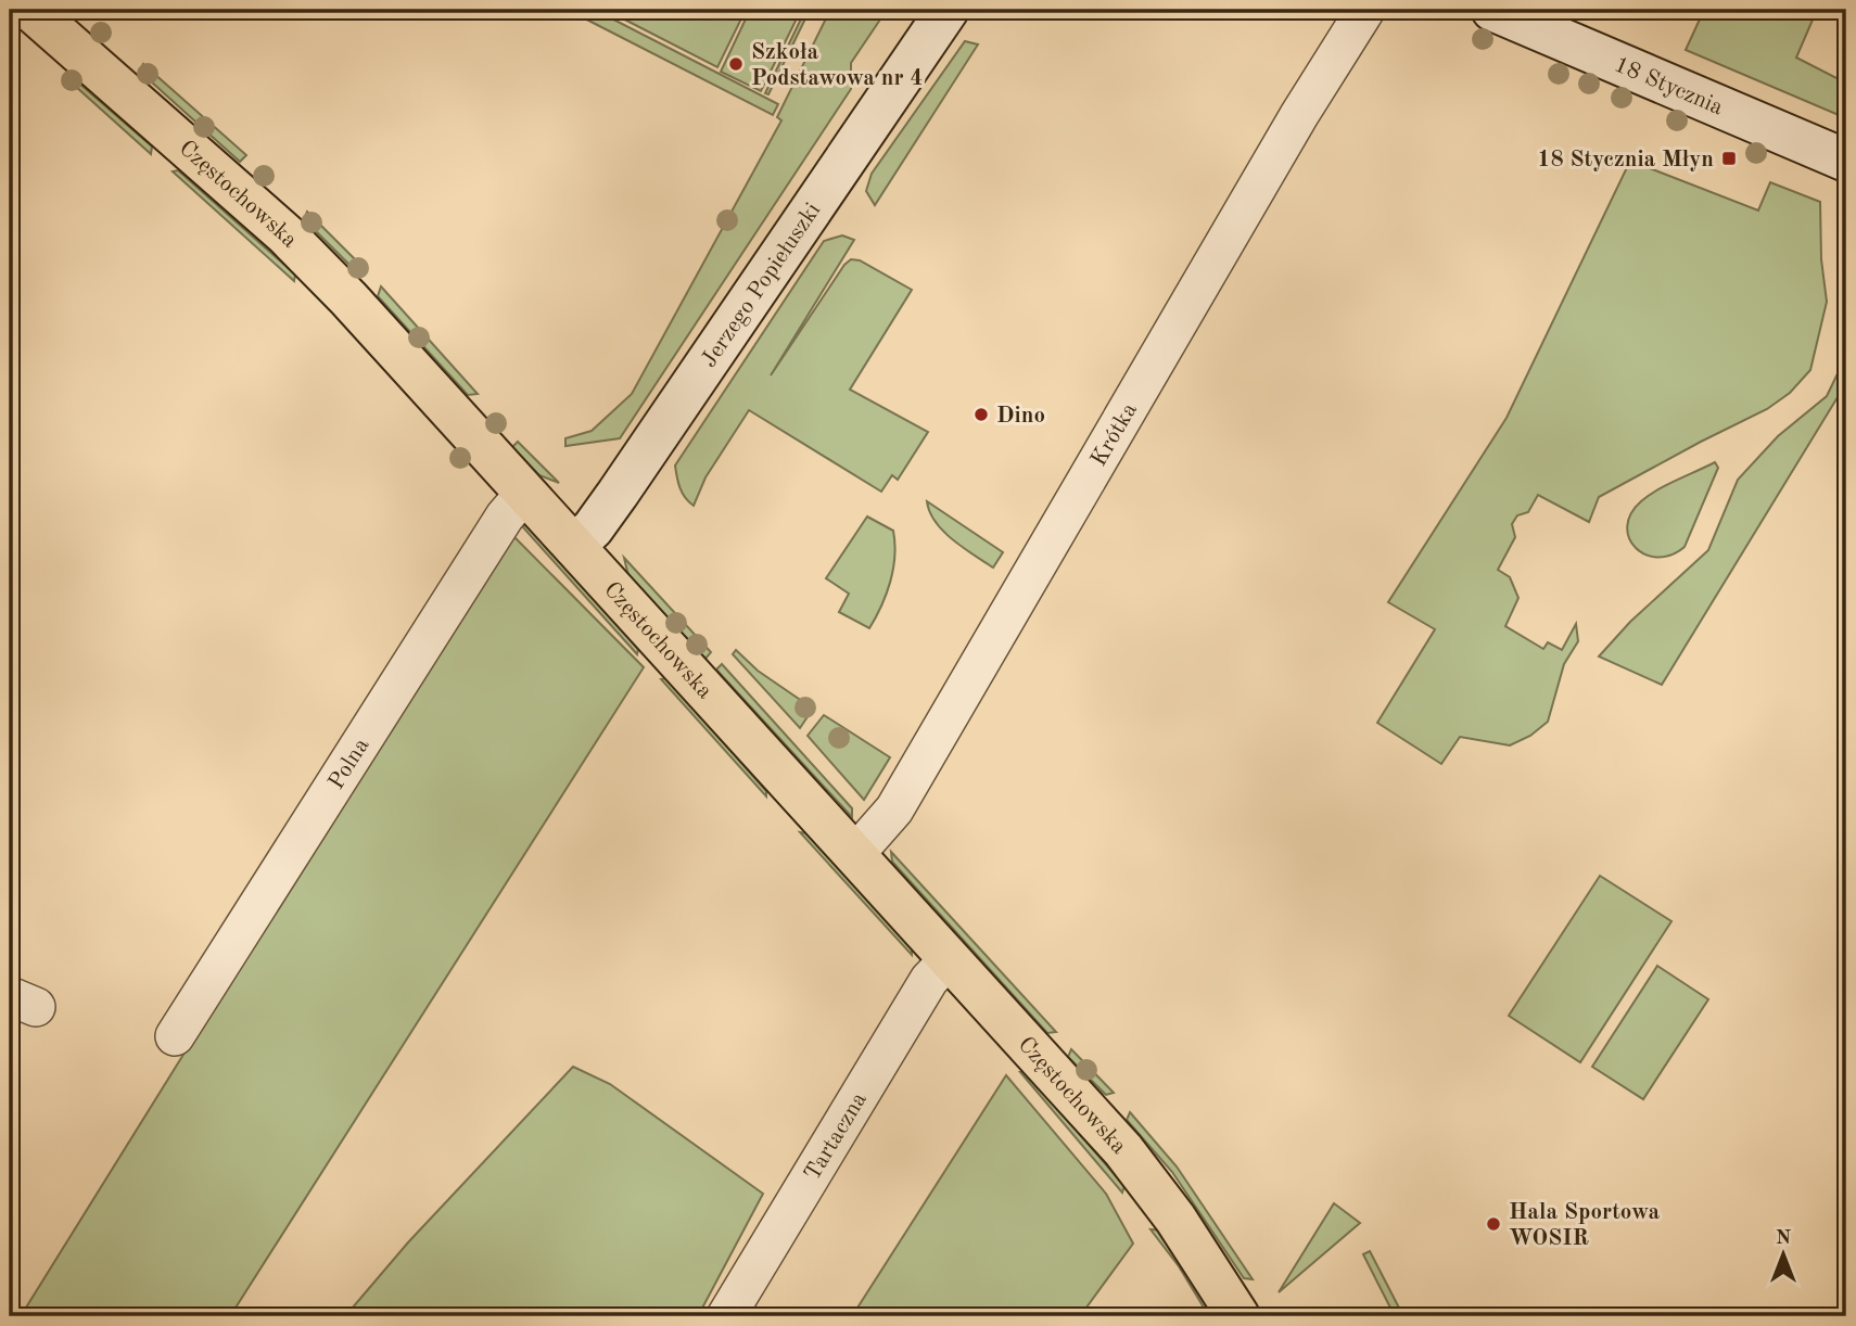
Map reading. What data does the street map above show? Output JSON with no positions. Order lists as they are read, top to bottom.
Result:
{
  "streets": {
    "main road": ["18 Stycznia", "Częstochowska", "Jerzego Popiełuszki"],
    "street": ["Krótka", "Polna", "Tartaczna"]
  },
  "crossings": [
    ["Częstochowska", "Jerzego Popiełuszki"],
    ["Częstochowska", "Krótka"],
    ["Częstochowska", "Polna"],
    ["Częstochowska", "Tartaczna"]
  ],
  "places": {
    "other": ["Szkoła Podstawowa nr 4", "Dino", "Hala Sportowa WOSIR"],
    "transit": ["18 Stycznia Młyn"]
  },
  "north": "top"
}
